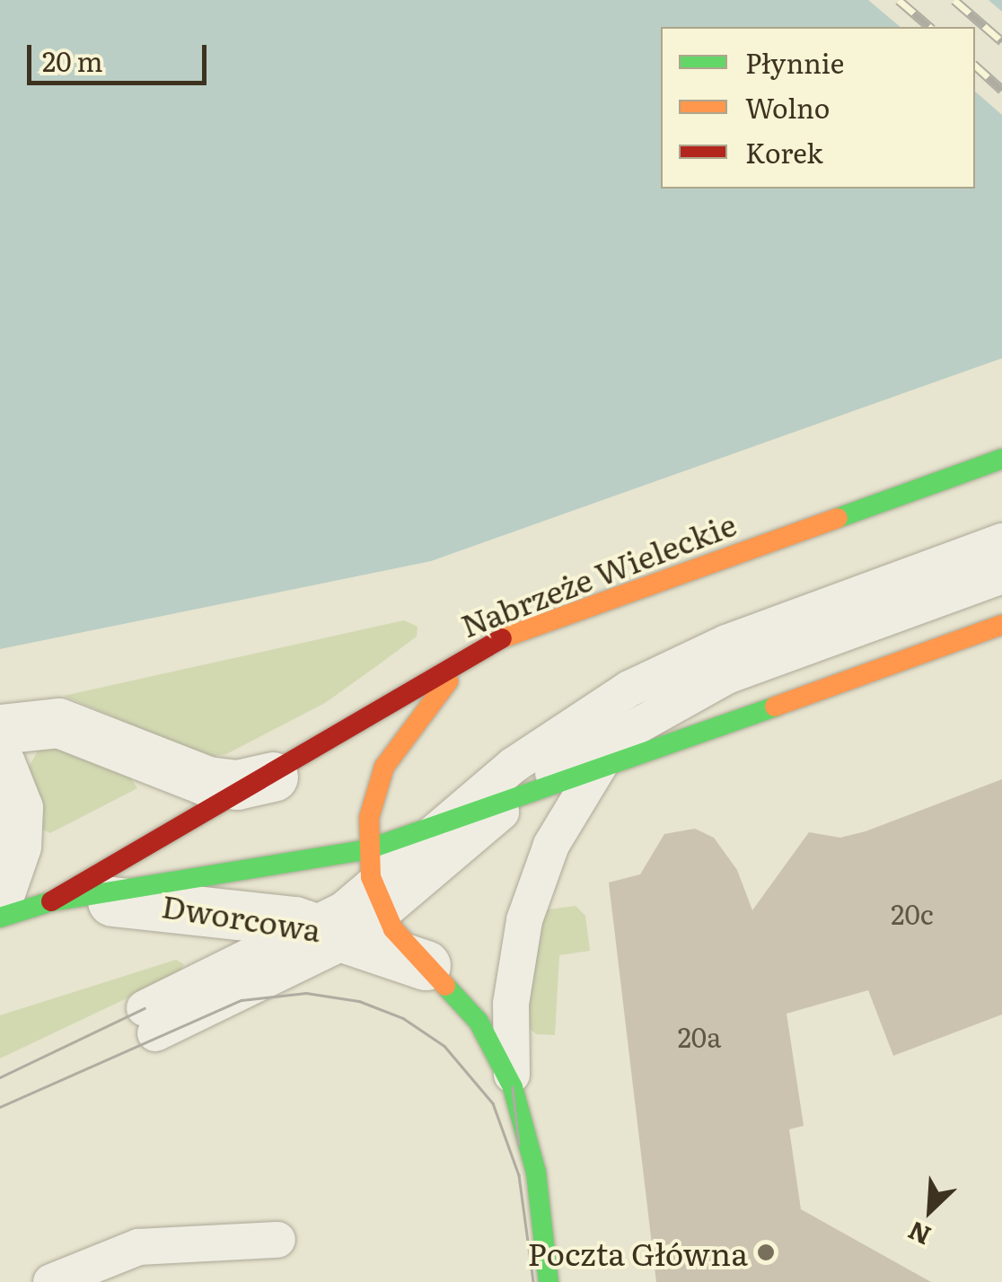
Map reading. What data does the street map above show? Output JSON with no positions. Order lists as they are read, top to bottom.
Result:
{
  "streets": {
    "street": ["Nabrzeże Wieleckie", "Dworcowa"]
  },
  "crossings": [
    ["Nabrzeże Wieleckie", "Dworcowa"]
  ],
  "places": ["Poczta Główna"],
  "house_numbers": ["20c", "20a"],
  "legend": ["Płynnie", "Wolno", "Korek"],
  "scale_bar": "20 m",
  "north": "bottom left"
}
